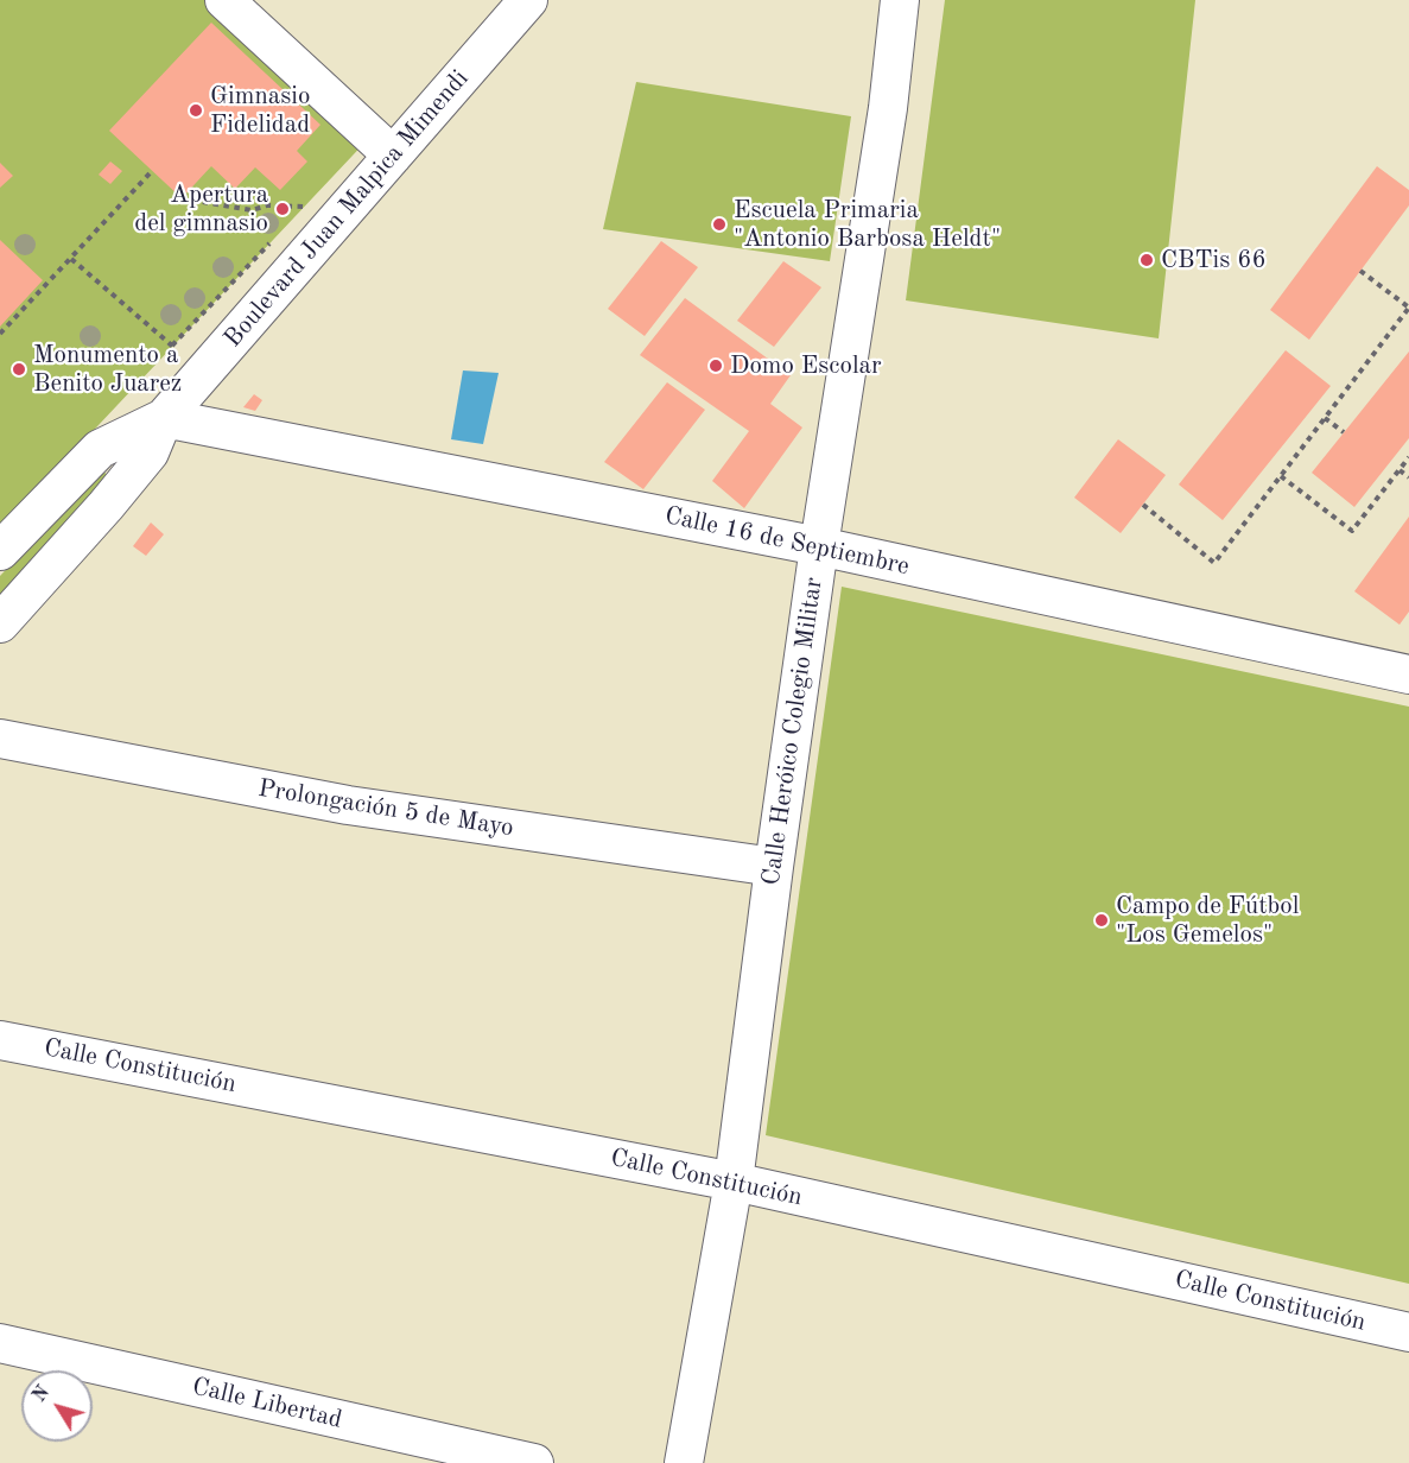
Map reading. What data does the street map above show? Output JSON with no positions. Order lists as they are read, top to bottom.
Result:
{
  "streets": {
    "street": [
      "Boulevard Juan Malpica Mimendi",
      "Calle 16 de Septiembre",
      "Calle Heróico Colegio Militar",
      "Prolongación 5 de Mayo",
      "Calle Constitución",
      "Calle Libertad"
    ]
  },
  "crossings": [
    ["Boulevard Juan Malpica Mimendi", "Calle 16 de Septiembre"],
    ["Calle 16 de Septiembre", "Calle Heróico Colegio Militar"],
    ["Calle Heróico Colegio Militar", "Prolongación 5 de Mayo"],
    ["Calle Heróico Colegio Militar", "Calle Constitución"]
  ],
  "places": [
    "Gimnasio Fidelidad",
    "Apertura del gimnasio",
    "Escuela Primaria \"Antonio Barbosa Heldt\"",
    "CBTis 66",
    "Domo Escolar",
    "Monumento a Benito Juarez",
    "Campo de Fútbol \"Los Gemelos\""
  ],
  "north": "top left"
}
